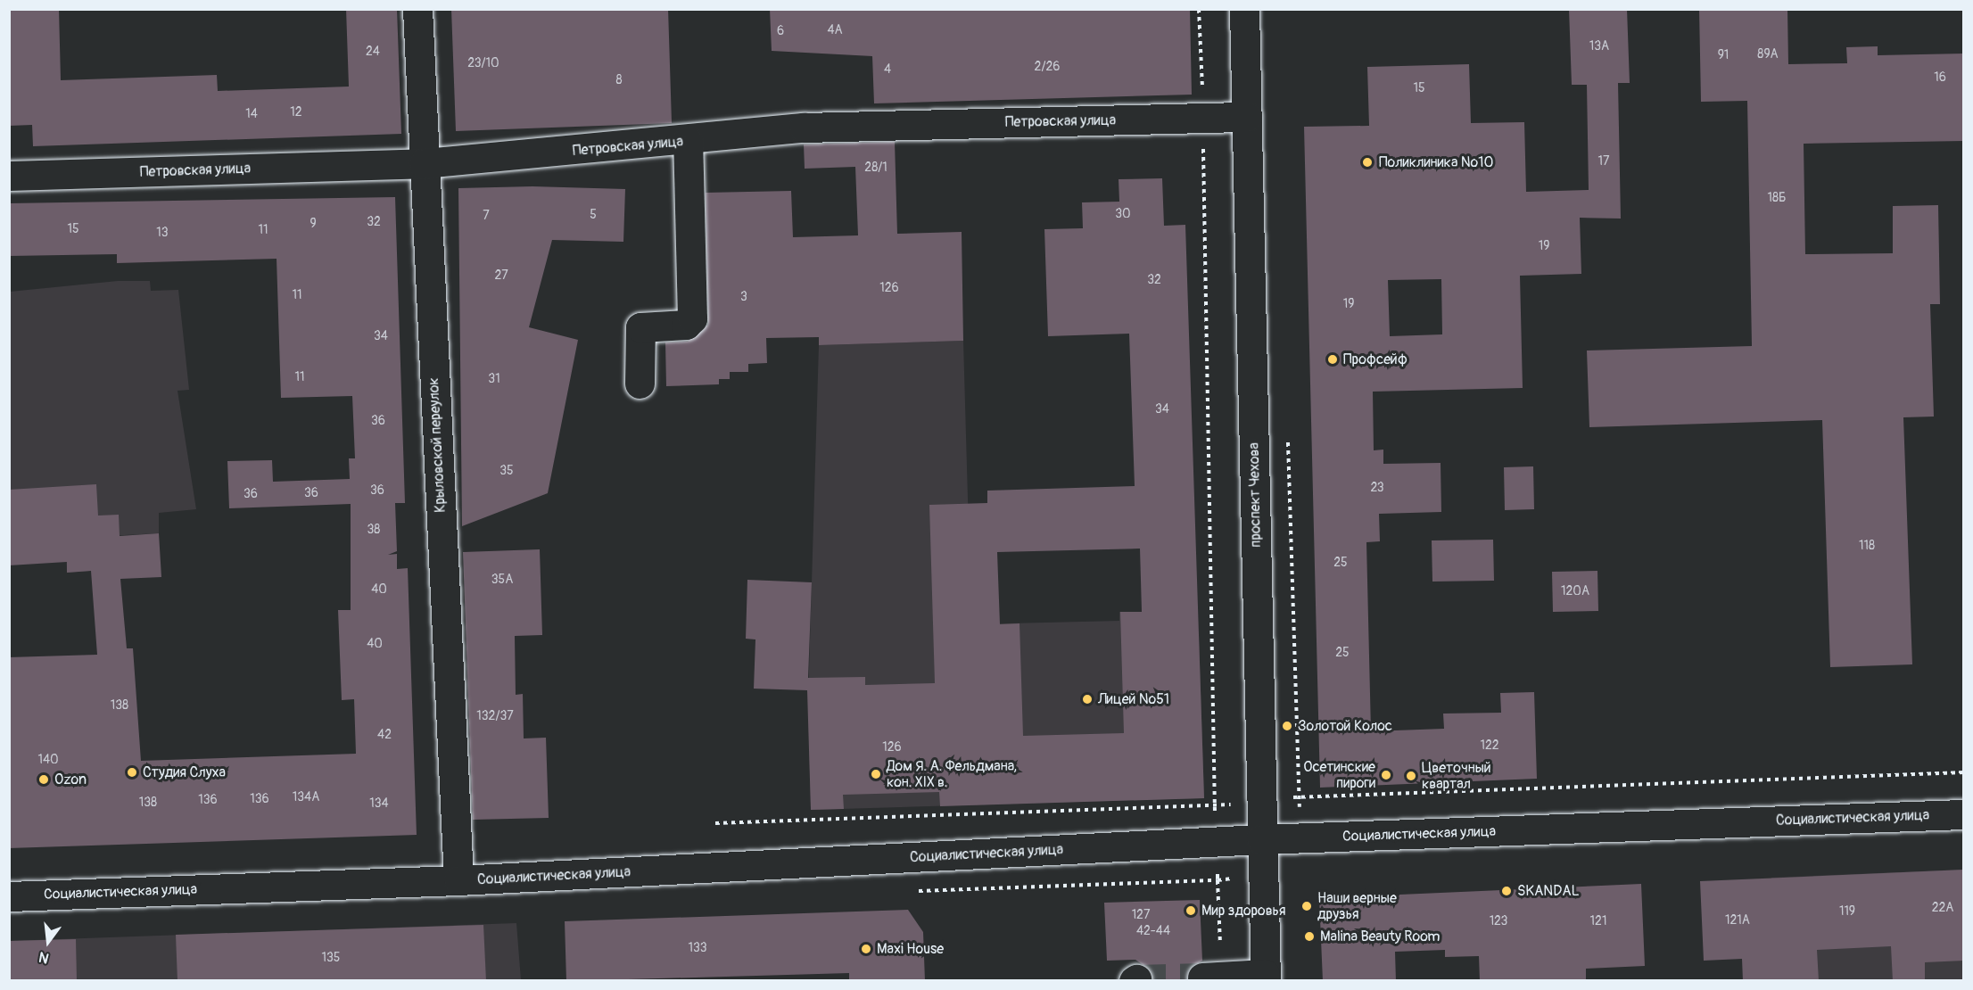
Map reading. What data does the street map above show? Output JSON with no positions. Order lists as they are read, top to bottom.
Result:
{
  "streets": {
    "street": [
      "Петровская улица",
      "Крыловской переулок",
      "проспект Чехова",
      "Социалистическая улица"
    ]
  },
  "crossings": [
    ["Петровская улица", "Крыловской переулок"],
    ["Петровская улица", "проспект Чехова"],
    ["Крыловской переулок", "Социалистическая улица"],
    ["проспект Чехова", "Социалистическая улица"]
  ],
  "places": [
    "Поликлиника №10",
    "Профсейф",
    "Лицей №51",
    "Золотой Колос",
    "Студия Слуха",
    "Дом Я. А. Фельдмана, кон. ХIХ в.",
    "Осетинские пироги",
    "Цветочный квартал",
    "Ozon",
    "SKANDAL",
    "Наши верные друзья",
    "Мир здоровья",
    "Malina Beauty Room",
    "Maxi House"
  ],
  "house_numbers": [
    "4А",
    "6",
    "13А",
    "24",
    "89А",
    "91",
    "23/10",
    "2/26",
    "4",
    "16",
    "8",
    "15",
    "12",
    "14",
    "17",
    "28/1",
    "18Б",
    "30",
    "5",
    "7",
    "32",
    "9",
    "15",
    "11",
    "13",
    "19",
    "27",
    "32",
    "126",
    "11",
    "3",
    "19",
    "34",
    "11",
    "31",
    "34",
    "36",
    "35",
    "23",
    "36",
    "36",
    "36",
    "38",
    "118",
    "25",
    "35А",
    "40",
    "120А",
    "40",
    "25",
    "138",
    "132/37",
    "42",
    "122",
    "126",
    "140",
    "134А",
    "136",
    "136",
    "138",
    "134",
    "22А",
    "119",
    "127",
    "121А",
    "123",
    "121",
    "42-44",
    "133",
    "135"
  ],
  "north": "bottom"
}
